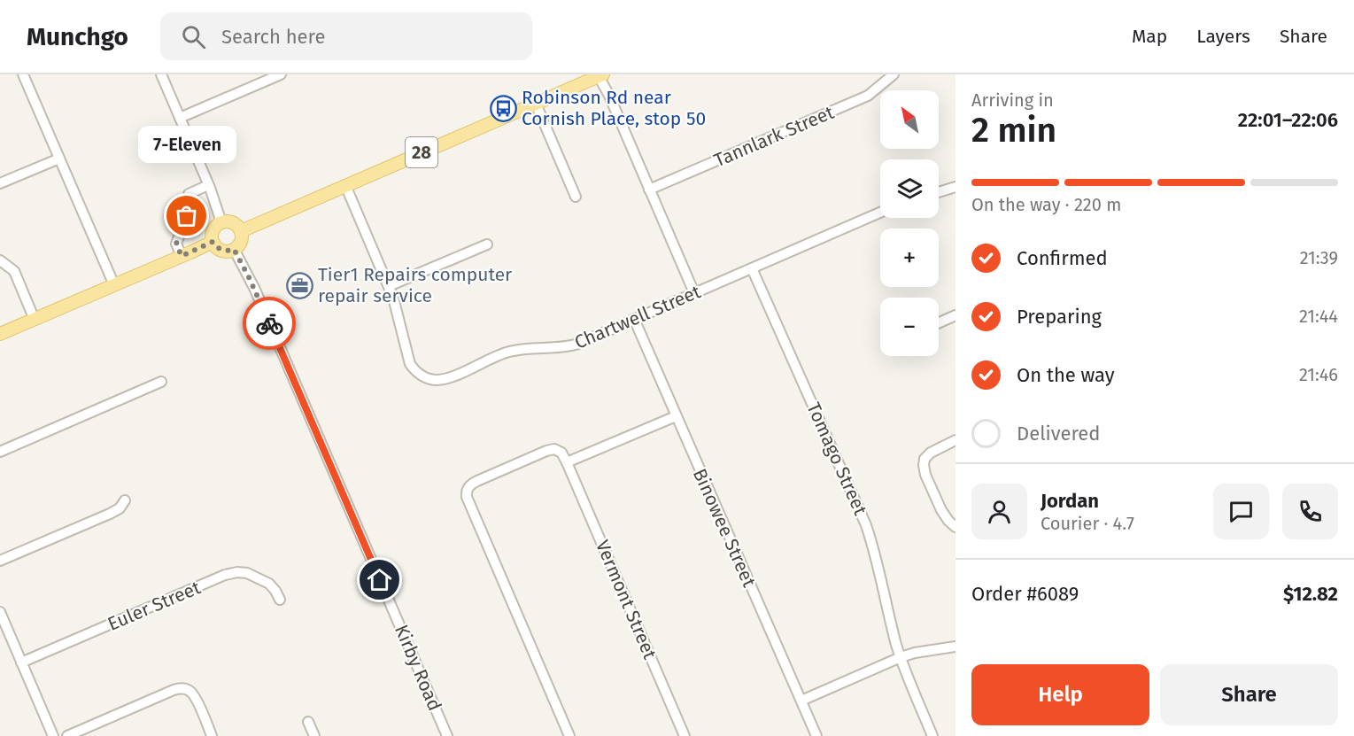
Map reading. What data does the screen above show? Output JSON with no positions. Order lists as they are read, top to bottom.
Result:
{
  "streets": {
    "main road": ["28"],
    "street": [
      "Tannlark Street",
      "Chartwell Street",
      "Tomago Street",
      "Binowee Street",
      "Vermont Street",
      "Euler Street",
      "Kirby Road"
    ]
  },
  "crossings": [
    ["28", "Chartwell Street"],
    ["28", "Kirby Road"],
    ["Chartwell Street", "Tomago Street"],
    ["Chartwell Street", "Binowee Street"]
  ],
  "places": {
    "bus stop": ["Robinson Rd near Cornish Place, stop 50"],
    "other": ["7-Eleven"],
    "office": ["Tier1 Repairs computer repair service"]
  },
  "north": "top left",
  "page": {
    "header": "Munchgo",
    "search": "Search here",
    "nav": ["Map", "Layers", "Share"],
    "heading": ["2 min", "Arriving in", "22:01–22:06"],
    "panel": [
      "Jordan",
      "Courier · 4.7",
      "Order #6089",
      "$12.82"
    ],
    "map_buttons": ["+", "−"],
    "bubble": "7-Eleven",
    "bar": "On the way · 220 m",
    "list": [
      ["Confirmed", "21:39"],
      ["Preparing", "21:44"],
      ["On the way", "21:46"],
      "Delivered"
    ],
    "buttons": ["Help", "Share"]
  }
}
